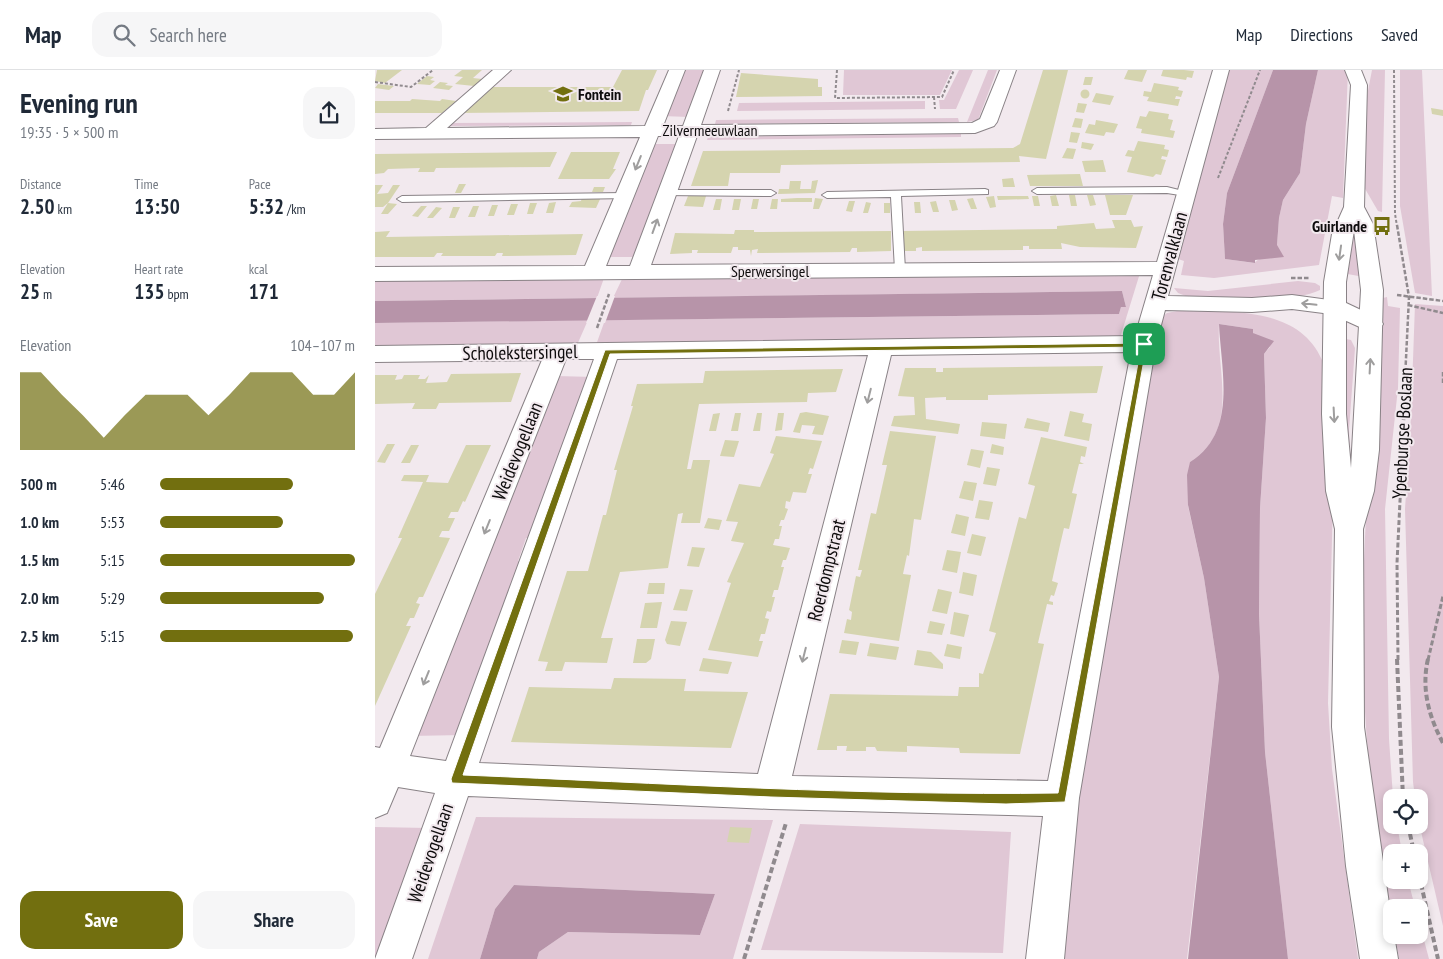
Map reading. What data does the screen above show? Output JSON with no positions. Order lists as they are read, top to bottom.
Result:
{
  "streets": {
    "street": [
      "Zilvermeeuwlaan",
      "Torenvalklaan",
      "Sperwersingel",
      "Scholekstersingel",
      "Ypenburgse Boslaan",
      "Weidevogellaan",
      "Roerdompstraat"
    ]
  },
  "crossings": [
    ["Torenvalklaan", "Sperwersingel"],
    ["Torenvalklaan", "Scholekstersingel"],
    ["Scholekstersingel", "Weidevogellaan"],
    ["Scholekstersingel", "Roerdompstraat"]
  ],
  "one_way": ["Roerdompstraat"],
  "places": {
    "school or university": ["Fontein"],
    "bus stop": ["Guirlande"]
  },
  "page": {
    "header": "Map",
    "search": "Search here",
    "nav": ["Map", "Directions", "Saved"],
    "heading": ["Evening run", "19:35 · 5 × 500 m"],
    "stats": [
      ["Distance", "2.50 km"],
      ["Time", "13:50"],
      ["Pace", "5:32 /km"],
      ["Elevation", "25 m"],
      ["Heart rate", "135 bpm"],
      ["kcal", "171"]
    ],
    "chart": ["Elevation", "104–107 m"],
    "list": [
      {
        "name": "500 m",
        "note": "5:46"
      },
      {
        "name": "1.0 km",
        "note": "5:53"
      },
      {
        "name": "1.5 km",
        "note": "5:15"
      },
      {
        "name": "2.0 km",
        "note": "5:29"
      },
      {
        "name": "2.5 km",
        "note": "5:15"
      }
    ],
    "map_buttons": ["+", "−"],
    "buttons": ["Save", "Share"]
  }
}
